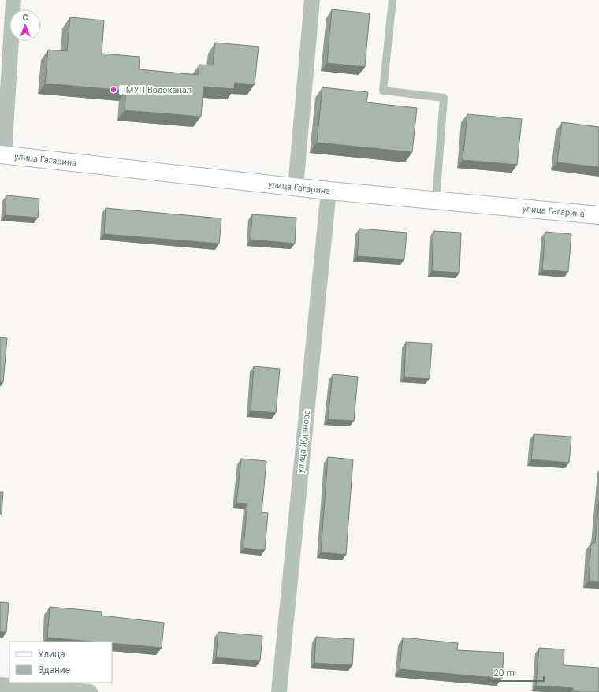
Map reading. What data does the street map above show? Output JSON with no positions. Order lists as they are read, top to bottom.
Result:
{
  "streets": {
    "street": ["улица Гагарина", "улица Жданова"]
  },
  "crossings": [
    ["улица Гагарина", "улица Жданова"]
  ],
  "places": ["ПМУП Водоканал"],
  "legend": ["Улица", "Здание"],
  "scale_bar": "20 m",
  "north": "top"
}
